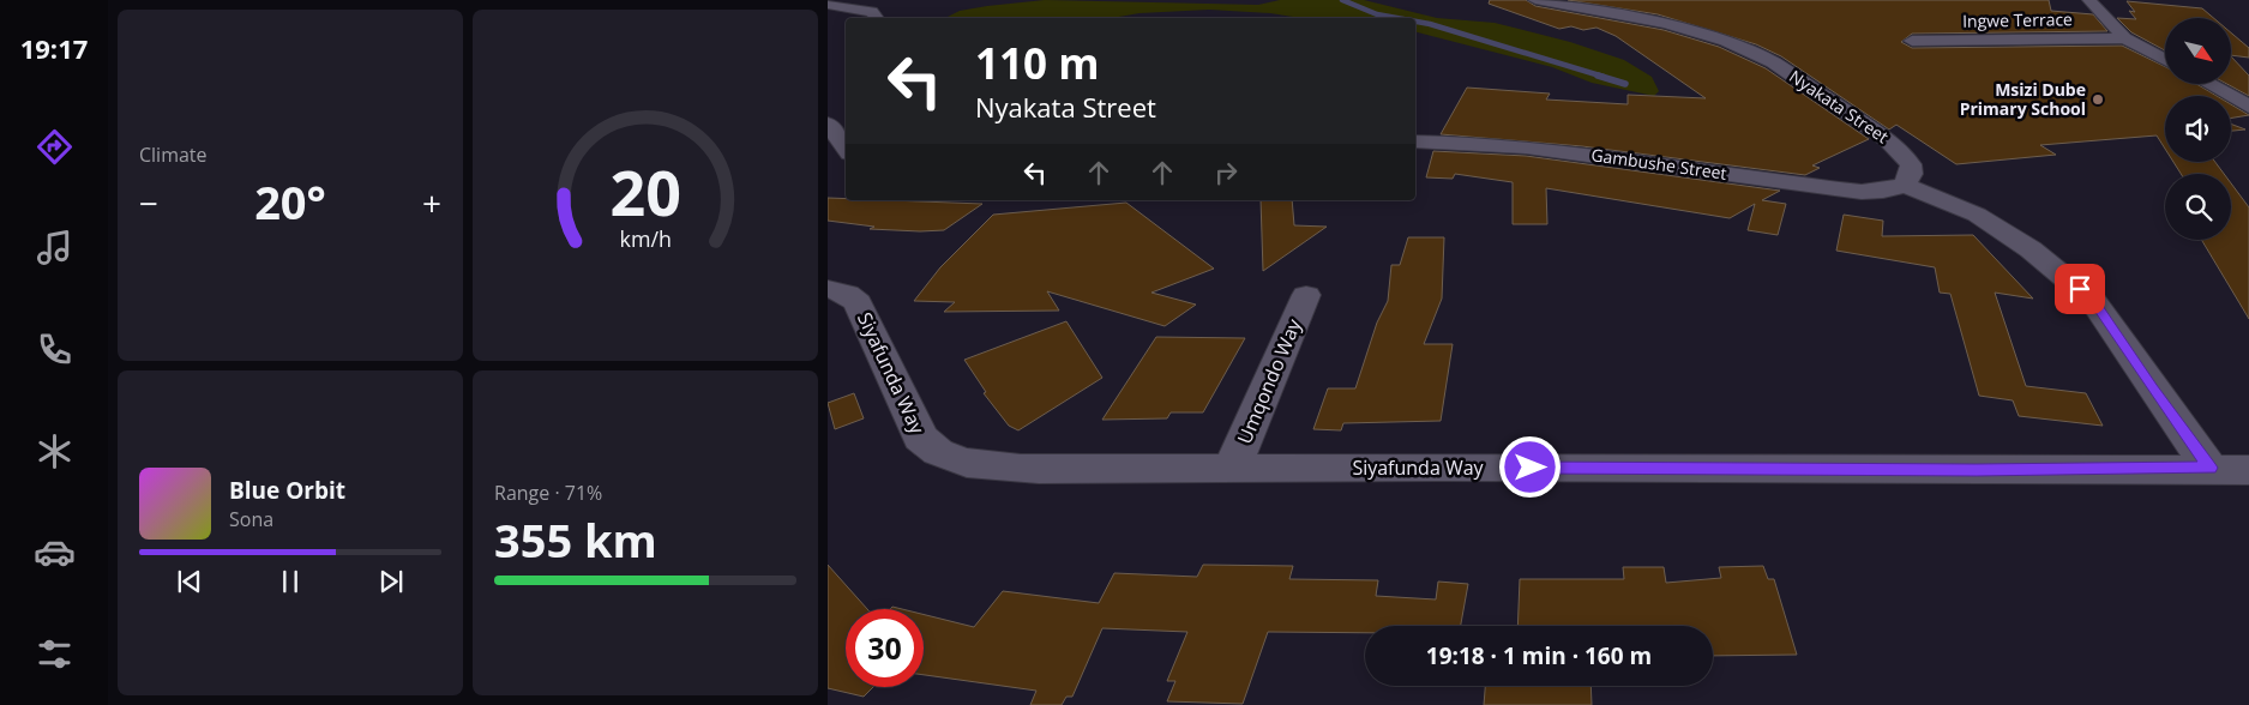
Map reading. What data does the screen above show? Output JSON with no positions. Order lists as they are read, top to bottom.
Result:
{
  "streets": {
    "street": [
      "Ingwe Terrace",
      "Nyakata Street",
      "Gambushe Street",
      "Siyafunda Way",
      "Umqondo Way"
    ]
  },
  "crossings": [
    ["Nyakata Street", "Gambushe Street"],
    ["Siyafunda Way", "Umqondo Way"]
  ],
  "places": ["Msizi Dube Primary School"],
  "north": "bottom right",
  "page": {
    "tabs": "19:17",
    "tile": [
      "Climate",
      ["Range · 71%", "355 km"]
    ],
    "turn": ["110 m", "Nyakata Street"],
    "heat": ["−", "20°", "+"],
    "song": ["Blue Orbit", "Sona"],
    "limit": "30",
    "trip": "19:18 · 1 min · 160 m",
    "gauge": ["20", "km/h"]
  }
}
